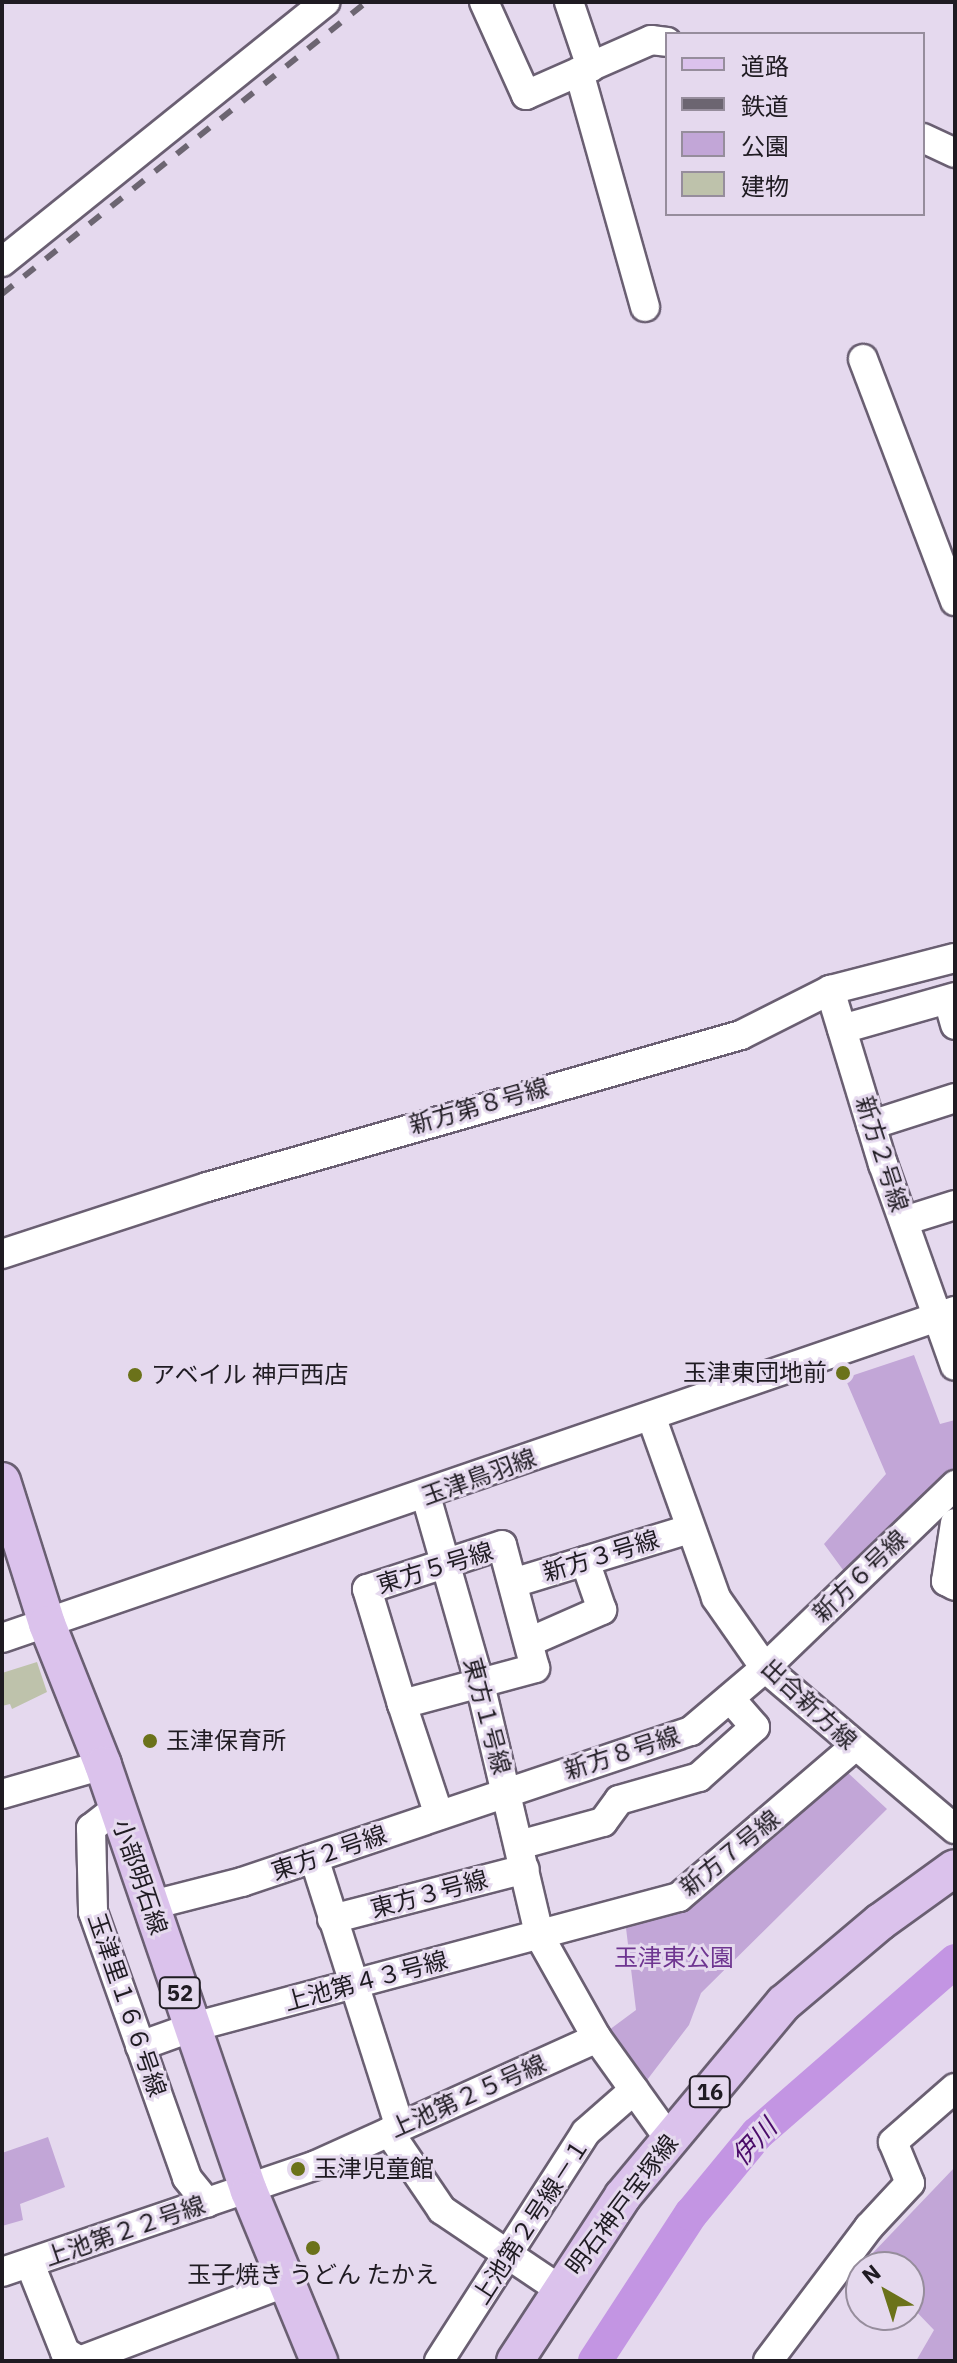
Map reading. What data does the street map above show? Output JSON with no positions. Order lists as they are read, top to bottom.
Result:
{
  "streets": {
    "main road": [
      "小部明石線",
      "52",
      "16",
      "明石神戸宝塚線"
    ],
    "street": [
      "新方第８号線",
      "新方２号線",
      "玉津鳥羽線",
      "新方３号線",
      "東方５号線",
      "新方６号線",
      "出合新方線",
      "東方１号線",
      "新方８号線",
      "東方２号線",
      "新方７号線",
      "東方３号線",
      "上池第４３号線",
      "玉津里１６６号線",
      "上池第２５号線",
      "上池第２号線－１",
      "上池第２２号線"
    ]
  },
  "crossings": [
    ["新方第８号線", "新方２号線"],
    ["新方２号線", "玉津鳥羽線"],
    ["玉津鳥羽線", "出合新方線"],
    ["玉津鳥羽線", "東方１号線"],
    ["玉津鳥羽線", "小部明石線"],
    ["新方３号線", "東方５号線"],
    ["新方３号線", "出合新方線"],
    ["東方５号線", "東方１号線"],
    ["東方５号線", "東方２号線"],
    ["新方６号線", "出合新方線"],
    ["新方６号線", "新方８号線"],
    ["出合新方線", "新方８号線"],
    ["出合新方線", "新方７号線"],
    ["東方１号線", "新方８号線"],
    ["東方１号線", "東方２号線"],
    ["東方１号線", "新方７号線"],
    ["東方１号線", "東方３号線"],
    ["東方１号線", "上池第４３号線"],
    ["東方１号線", "上池第２５号線"],
    ["東方１号線", "明石神戸宝塚線"],
    ["東方１号線", "上池第２号線－１"],
    ["新方８号線", "東方２号線"],
    ["新方８号線", "東方３号線"],
    ["東方２号線", "小部明石線"],
    ["新方７号線", "上池第４３号線"],
    ["小部明石線", "上池第４３号線"],
    ["小部明石線", "玉津里１６６号線"],
    ["小部明石線", "上池第２５号線"],
    ["小部明石線", "上池第２２号線"],
    ["上池第４３号線", "玉津里１６６号線"],
    ["玉津里１６６号線", "上池第２２号線"],
    ["上池第２５号線", "上池第２２号線"]
  ],
  "water": ["伊川"],
  "parks": ["玉津東公園"],
  "places": [
    "玉津東団地前",
    "アベイル 神戸西店",
    "玉津保育所",
    "玉津児童館",
    "玉子焼き うどん たかえ"
  ],
  "legend": [
    "道路",
    "鉄道",
    "公園",
    "建物"
  ],
  "north": "top left"
}
